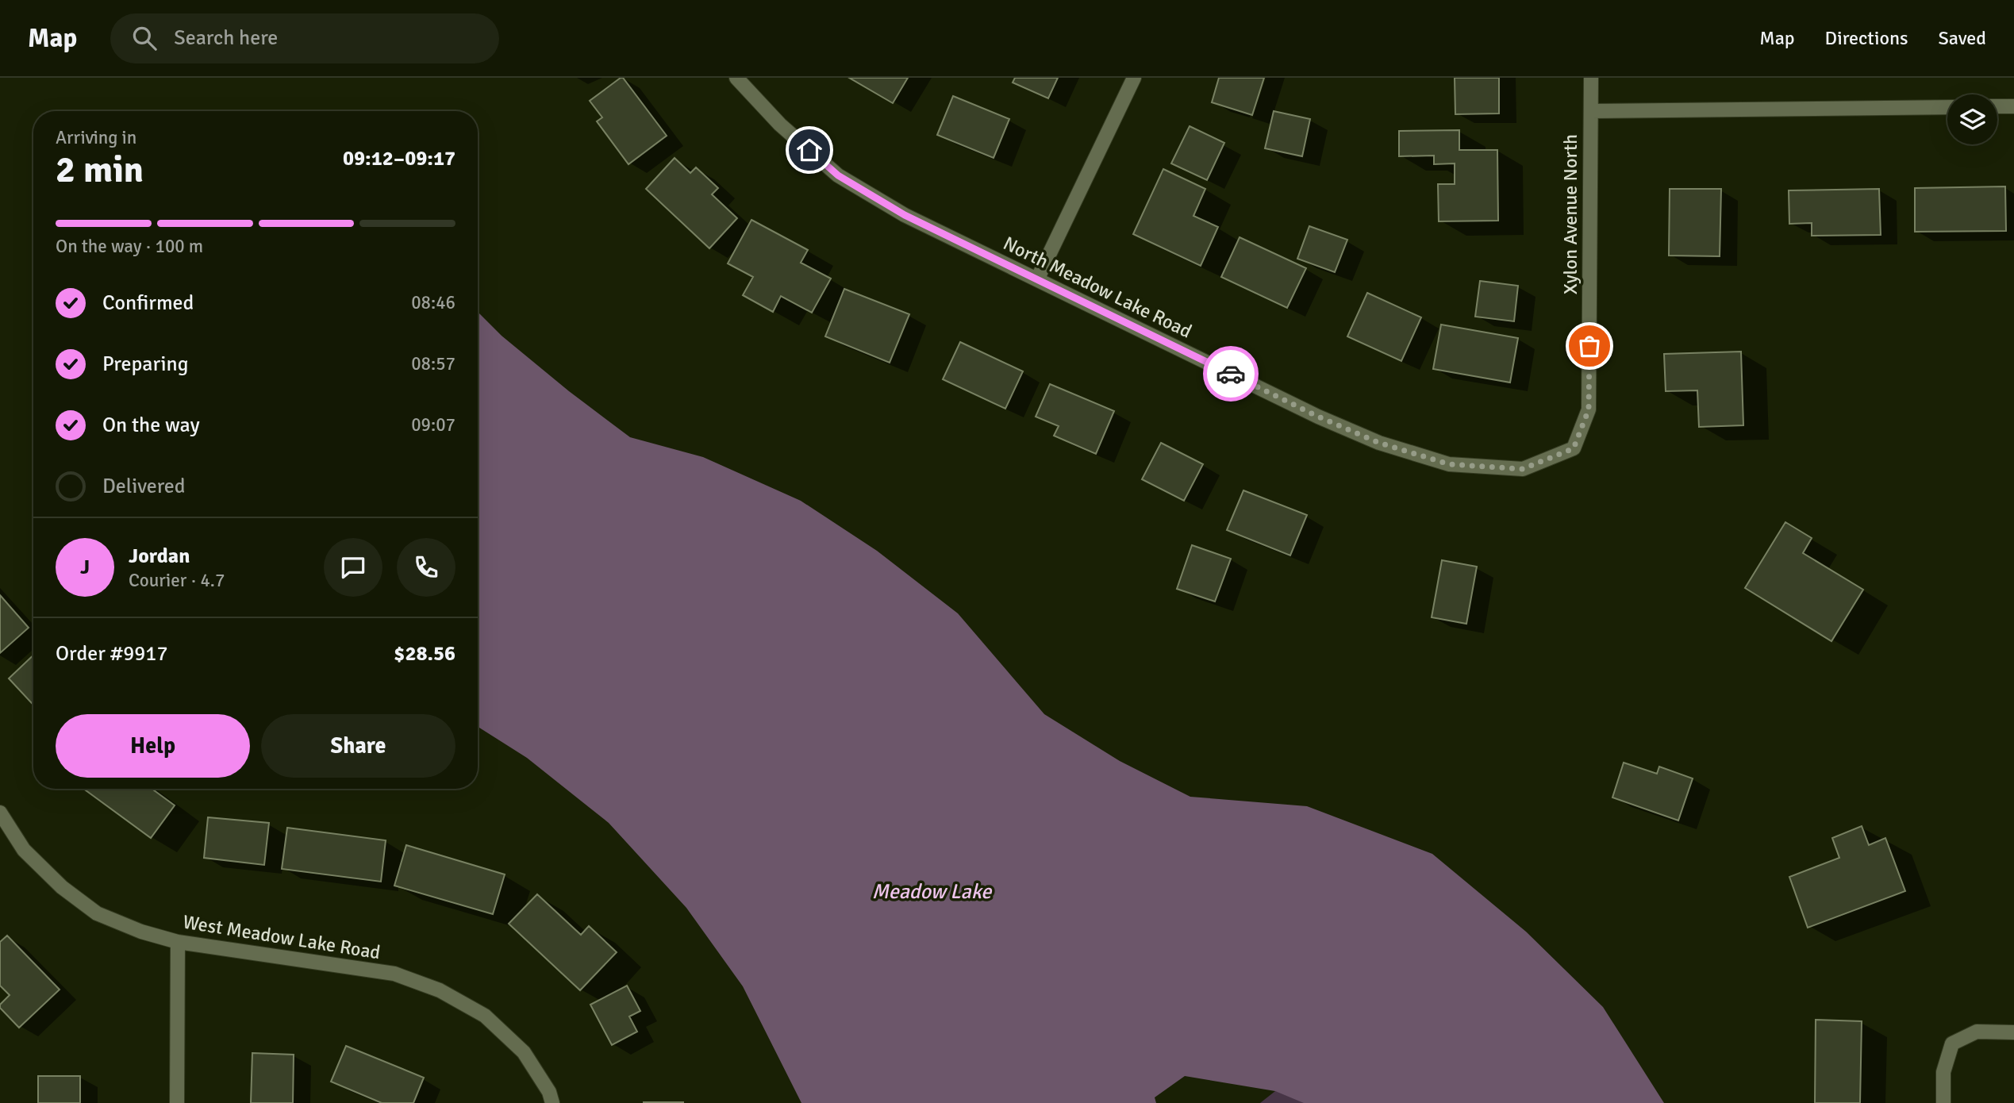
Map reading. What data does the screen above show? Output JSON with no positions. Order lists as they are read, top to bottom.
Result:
{
  "streets": {
    "street": ["Xylon Avenue North", "North Meadow Lake Road", "West Meadow Lake Road"]
  },
  "crossings": [
    ["Xylon Avenue North", "North Meadow Lake Road"]
  ],
  "water": ["Meadow Lake"],
  "page": {
    "header": "Map",
    "search": "Search here",
    "nav": ["Map", "Directions", "Saved"],
    "heading": ["2 min", "Arriving in", "09:12–09:17"],
    "panel": [
      "Jordan",
      "Courier · 4.7",
      "Order #9917",
      "$28.56"
    ],
    "bar": "On the way · 100 m",
    "list": [
      ["Confirmed", "08:46"],
      ["Preparing", "08:57"],
      ["On the way", "09:07"],
      "Delivered"
    ],
    "round": "J",
    "buttons": ["Help", "Share"]
  }
}
